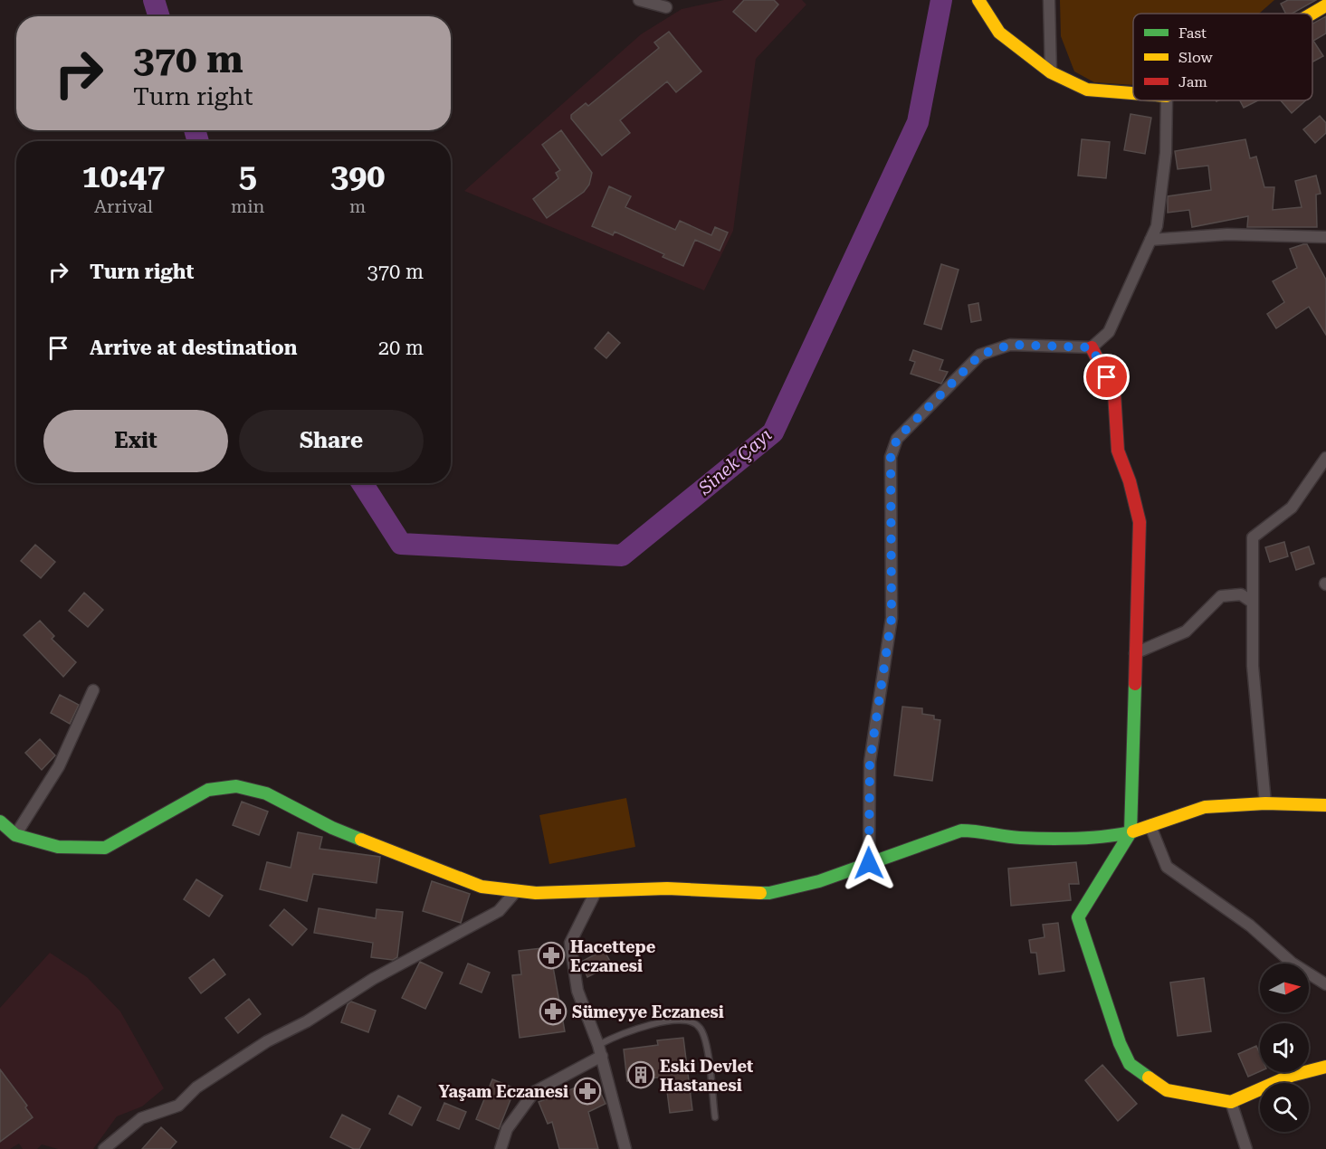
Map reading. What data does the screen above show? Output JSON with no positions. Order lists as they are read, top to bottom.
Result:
{
  "water": ["Sinek Çayı"],
  "places": {
    "pharmacy": ["Hacettepe Eczanesi", "Sümeyye Eczanesi", "Yaşam Eczanesi"],
    "building": ["Eski Devlet Hastanesi"]
  },
  "legend": ["Fast", "Slow", "Jam"],
  "north": "right",
  "page": {
    "turn": ["370 m", "Turn right"],
    "eta": [
      "10:47",
      "Arrival",
      "5",
      "min",
      "390",
      "m"
    ],
    "list": [
      {
        "name": "Turn right",
        "value": "370 m"
      },
      {
        "name": "Arrive at destination",
        "value": "20 m"
      }
    ],
    "buttons": ["Exit", "Share"]
  }
}
